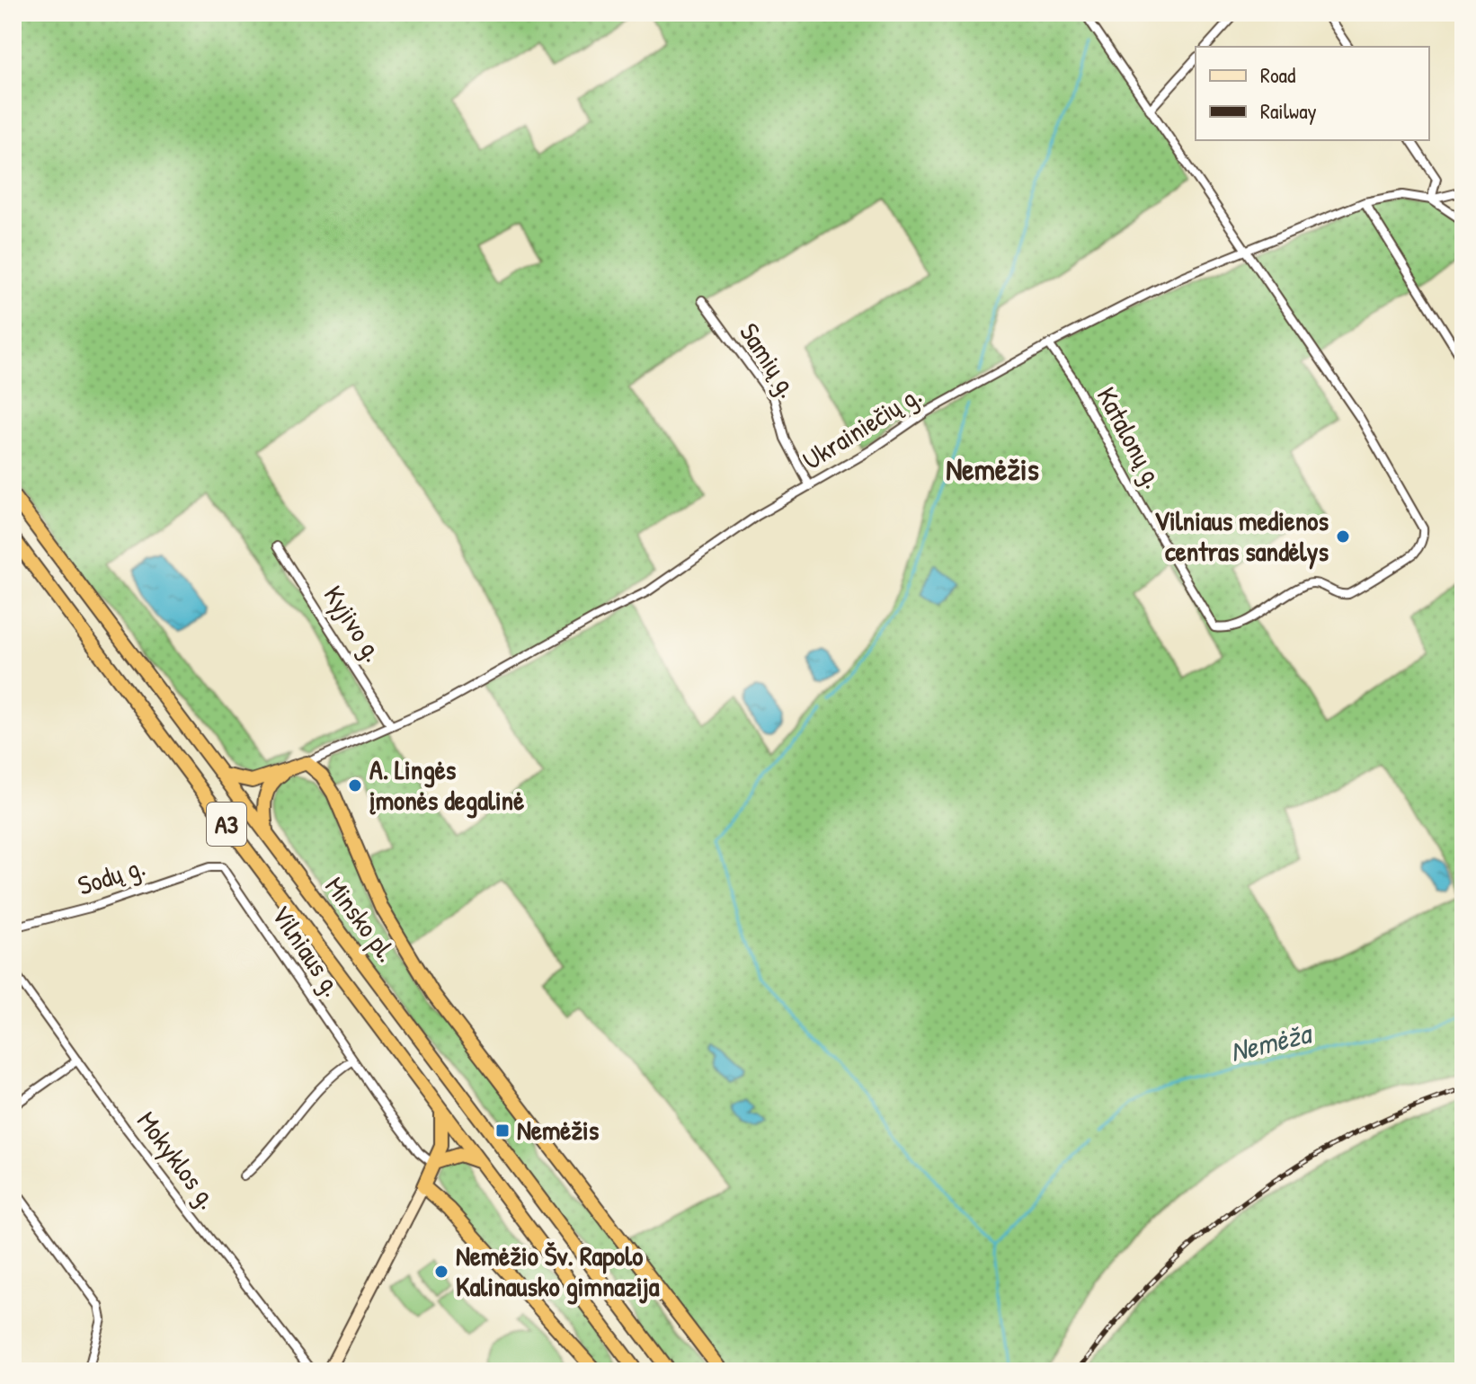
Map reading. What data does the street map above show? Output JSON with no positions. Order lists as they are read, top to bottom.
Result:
{
  "streets": {
    "highway": ["A3", "Minsko pl."],
    "street": [
      "Samių g.",
      "Ukrainiečių g.",
      "Katalonų g.",
      "Kyjivo g.",
      "Sodų g.",
      "Vilniaus g.",
      "Mokyklos g."
    ]
  },
  "crossings": [
    ["Samių g.", "Ukrainiečių g."],
    ["Ukrainiečių g.", "Katalonų g."],
    ["Ukrainiečių g.", "Kyjivo g."],
    ["Sodų g.", "Vilniaus g."]
  ],
  "districts": ["Nemėžis"],
  "water": ["Nemėža"],
  "places": {
    "other": ["Vilniaus medienos centras sandėlys", "A. Lingės įmonės degalinė", "Nemėžio Šv. Rapolo Kalinausko gimnazija"],
    "transit": ["Nemėžis"]
  },
  "legend": ["Road", "Railway"]
}
